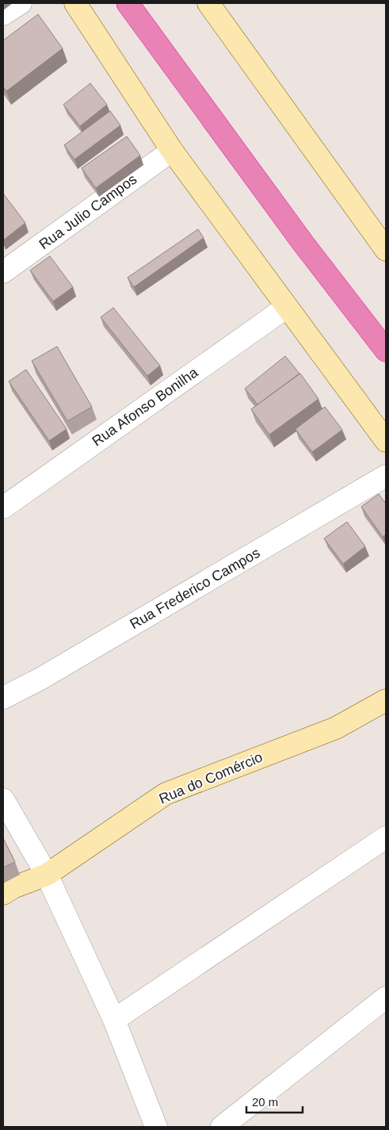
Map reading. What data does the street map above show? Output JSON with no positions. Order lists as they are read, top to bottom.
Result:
{
  "streets": {
    "street": [
      "Rua Julio Campos",
      "Rua Afonso Bonilha",
      "Rua Frederico Campos",
      "Rua do Comércio"
    ]
  },
  "scale_bar": "20 m"
}
